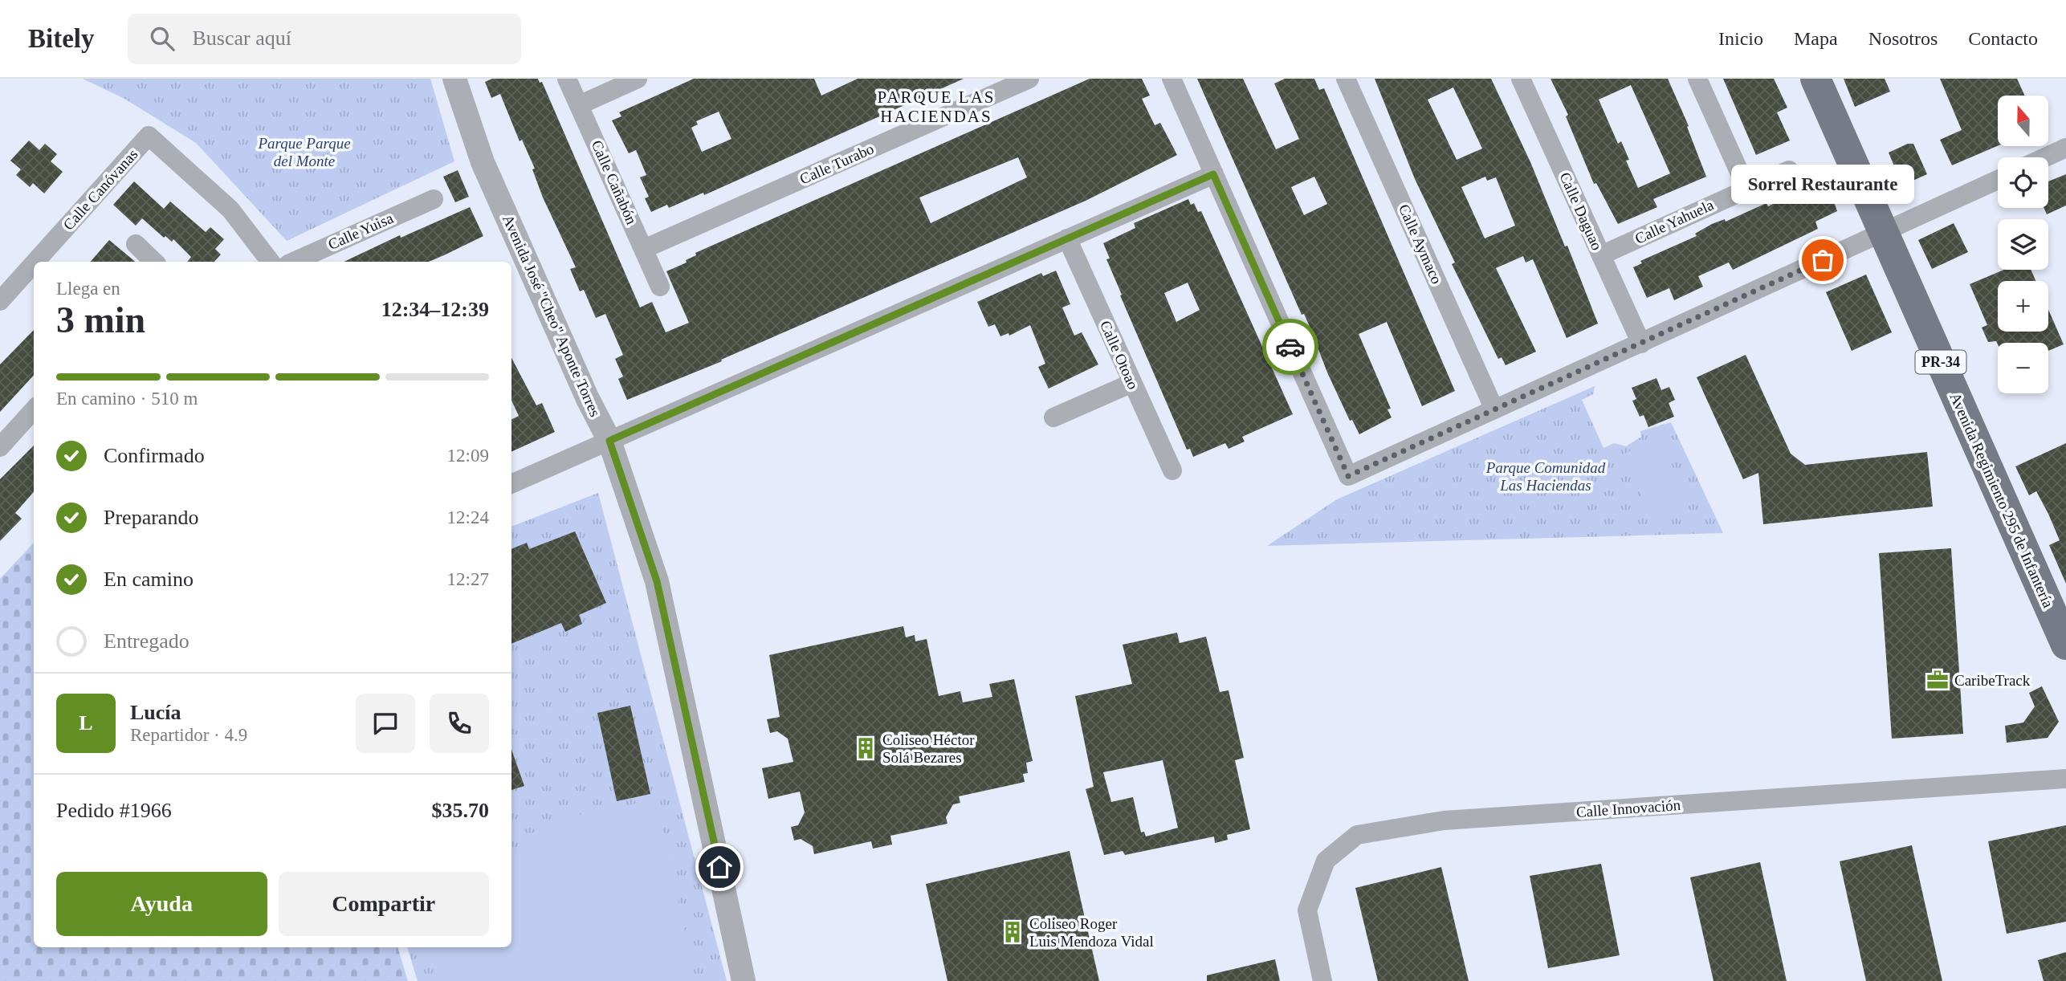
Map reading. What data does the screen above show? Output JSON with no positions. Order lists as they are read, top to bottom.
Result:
{
  "streets": {
    "main road": ["PR-34", "Avenida Regimiento 295 de Infantería"],
    "street": [
      "Calle Turabo",
      "Calle Cañabón",
      "Calle Canóvanas",
      "Calle Daguao",
      "Calle Yahuela",
      "Calle Yuisa",
      "Calle Aymaco",
      "Avenida José \"Cheo\" Aponte Torres",
      "Calle Otoao",
      "Calle Innovación"
    ]
  },
  "crossings": [
    ["Calle Turabo", "Calle Cañabón"],
    ["Calle Daguao", "Calle Yahuela"]
  ],
  "districts": ["PARQUE LAS HACIENDAS"],
  "parks": ["Parque Parque del Monte", "Parque Comunidad Las Haciendas"],
  "places": {
    "other": ["Sorrel Restaurante"],
    "office": ["CaribeTrack"],
    "building": ["Coliseo Héctor Solá Bezares", "Coliseo Roger Luis Mendoza Vidal"]
  },
  "north": "top",
  "page": {
    "header": "Bitely",
    "search": "Buscar aquí",
    "nav": [
      "Inicio",
      "Mapa",
      "Nosotros",
      "Contacto"
    ],
    "map_buttons": ["+", "−"],
    "bubble": "Sorrel Restaurante",
    "heading": ["3 min", "Llega en", "12:34–12:39"],
    "panel": [
      "Lucía",
      "Repartidor · 4.9",
      "Pedido #1966",
      "$35.70"
    ],
    "bar": "En camino · 510 m",
    "list": [
      ["Confirmado", "12:09"],
      ["Preparando", "12:24"],
      ["En camino", "12:27"],
      "Entregado"
    ],
    "round": "L",
    "buttons": ["Ayuda", "Compartir"]
  }
}
